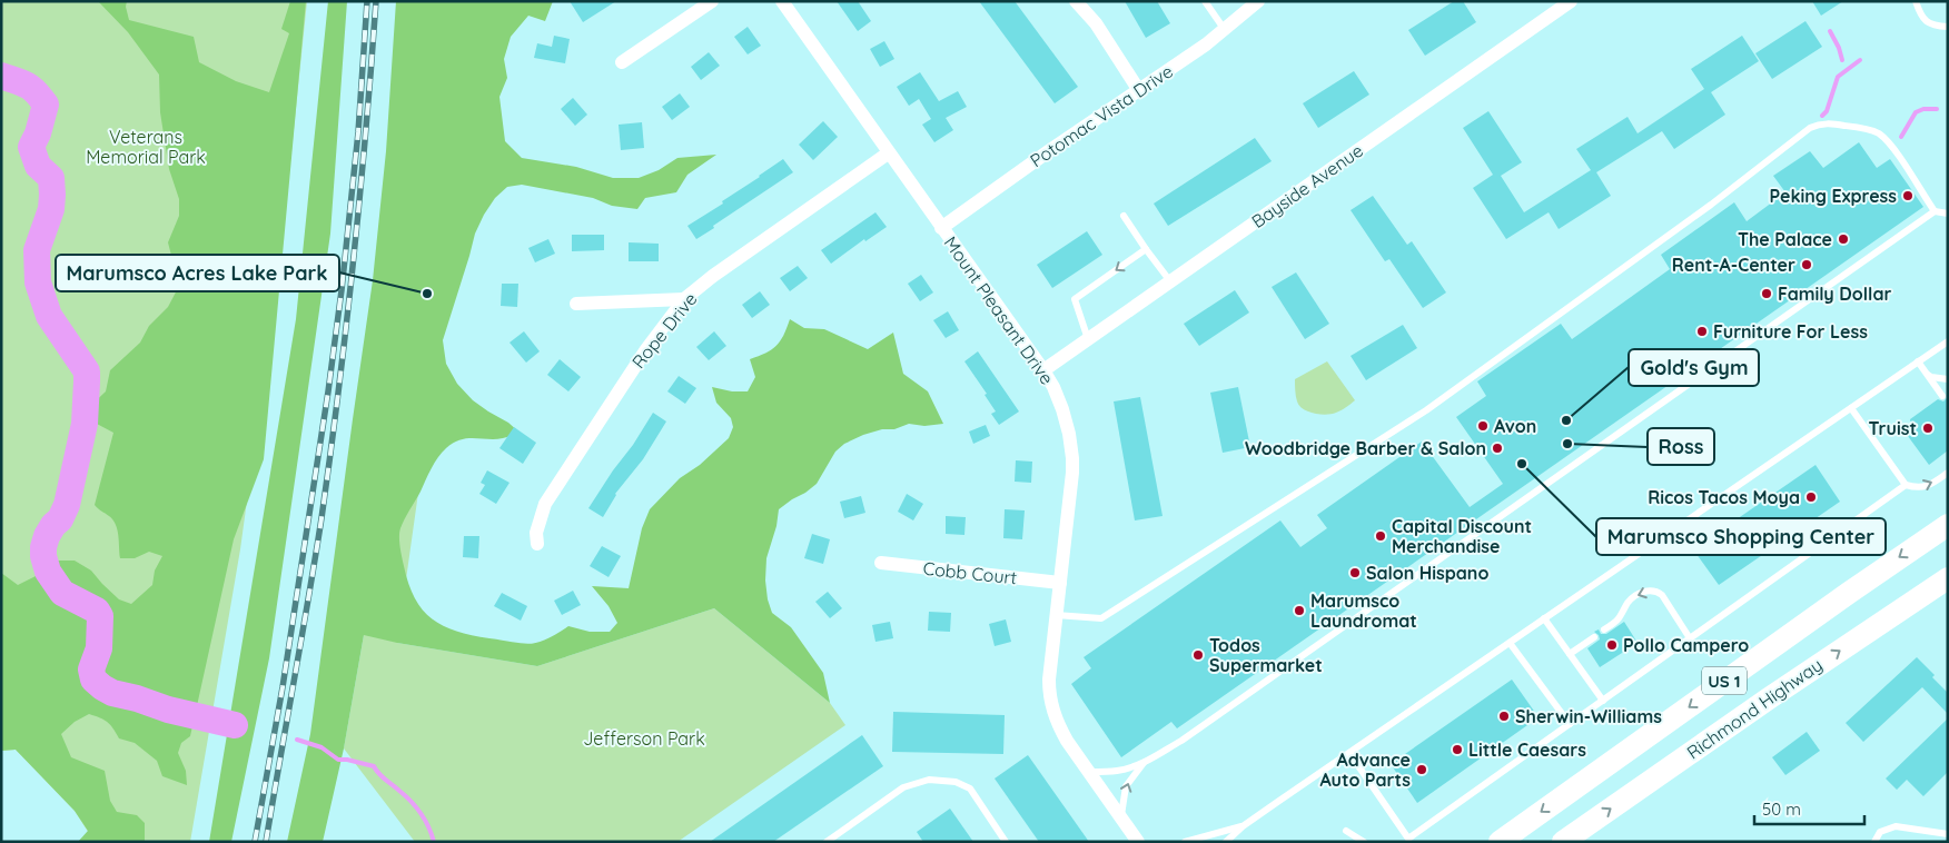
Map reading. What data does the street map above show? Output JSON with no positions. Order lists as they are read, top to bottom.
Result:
{
  "streets": {
    "main road": ["US 1", "Richmond Highway"],
    "street": [
      "Potomac Vista Drive",
      "Bayside Avenue",
      "Mount Pleasant Drive",
      "Rope Drive",
      "Cobb Court"
    ]
  },
  "crossings": [
    ["Potomac Vista Drive", "Mount Pleasant Drive"],
    ["Bayside Avenue", "Mount Pleasant Drive"],
    ["Mount Pleasant Drive", "Rope Drive"],
    ["Mount Pleasant Drive", "Cobb Court"]
  ],
  "parks": ["Veterans Memorial Park", "Jefferson Park"],
  "places": [
    "Peking Express",
    "The Palace",
    "Rent-A-Center",
    "Marumsco Acres Lake Park",
    "Family Dollar",
    "Furniture For Less",
    "Gold's Gym",
    "Avon",
    "Truist",
    "Ross",
    "Woodbridge Barber & Salon",
    "Marumsco Shopping Center",
    "Ricos Tacos Moya",
    "Capital Discount Merchandise",
    "Salon Hispano",
    "Marumsco Laundromat",
    "Pollo Campero",
    "Todos Supermarket",
    "Sherwin-Williams",
    "Little Caesars",
    "Advance Auto Parts"
  ],
  "scale_bar": "50 m"
}
